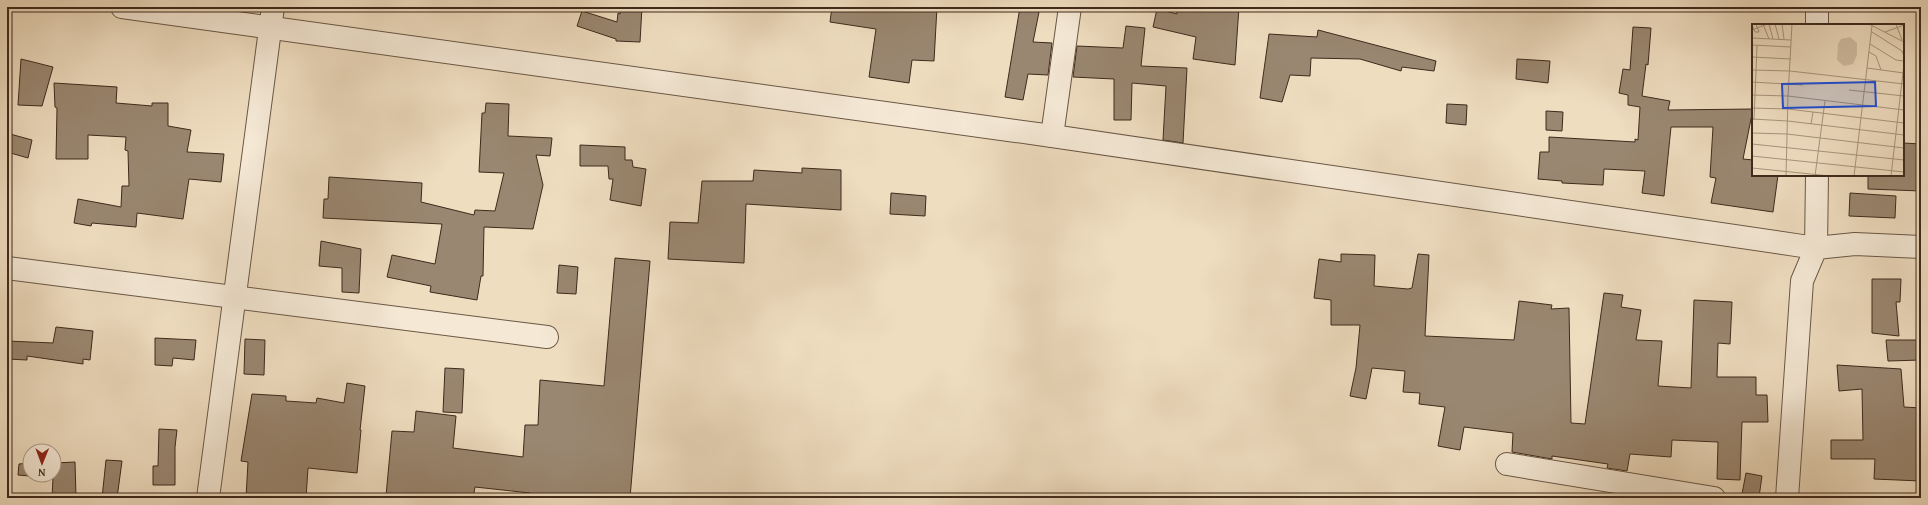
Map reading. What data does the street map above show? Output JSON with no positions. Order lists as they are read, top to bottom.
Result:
{
  "north": "bottom"
}
